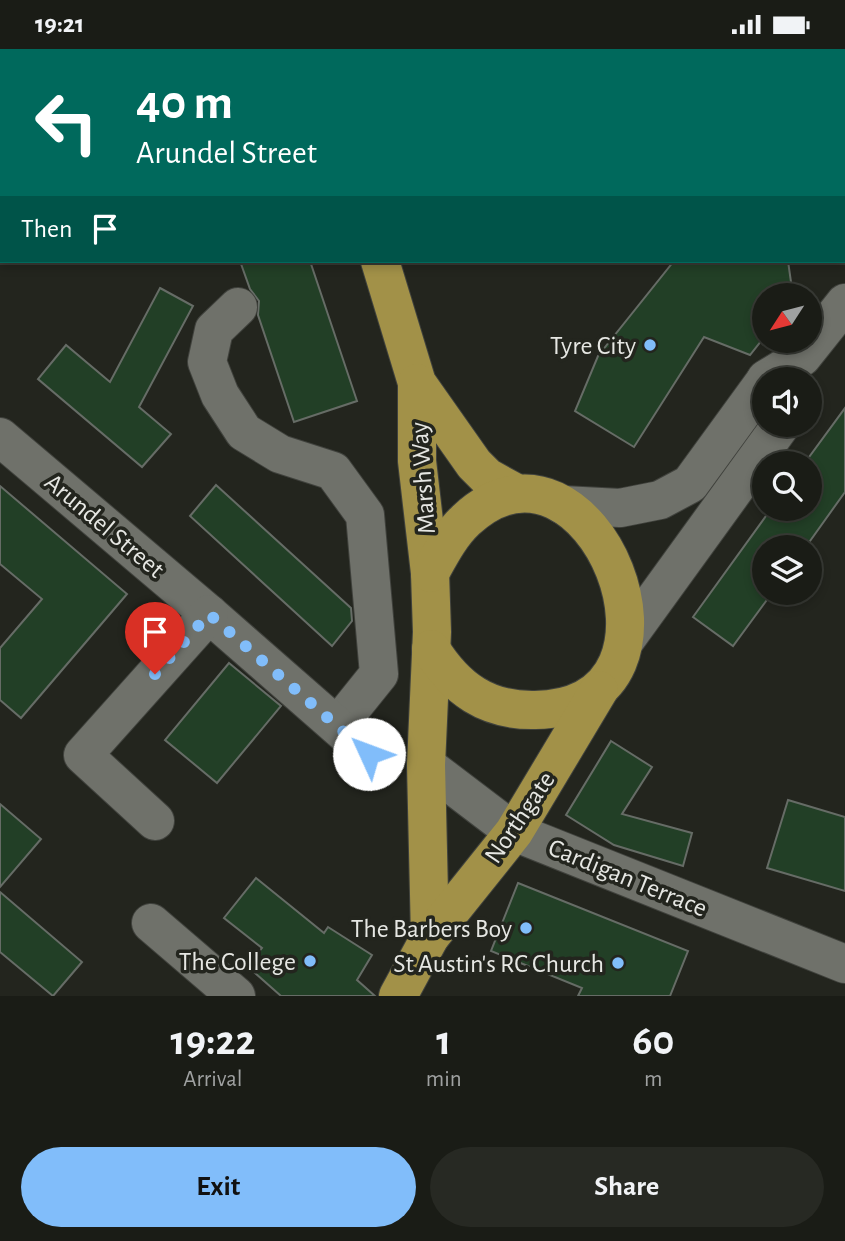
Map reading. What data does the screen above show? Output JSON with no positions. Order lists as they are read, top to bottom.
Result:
{
  "streets": {
    "highway": ["Marsh Way", "Northgate"],
    "street": ["Arundel Street", "Cardigan Terrace"]
  },
  "crossings": [
    ["Marsh Way", "Northgate"],
    ["Northgate", "Cardigan Terrace"]
  ],
  "places": [
    "Tyre City",
    "The Barbers Boy",
    "The College",
    "St Austin's RC Church"
  ],
  "north": "bottom left",
  "page": {
    "status": "19:21",
    "turn": ["40 m", "Arundel Street"],
    "then": "Then",
    "eta": [
      "19:22",
      "Arrival",
      "1",
      "min",
      "60",
      "m"
    ],
    "buttons": ["Exit", "Share"]
  }
}
